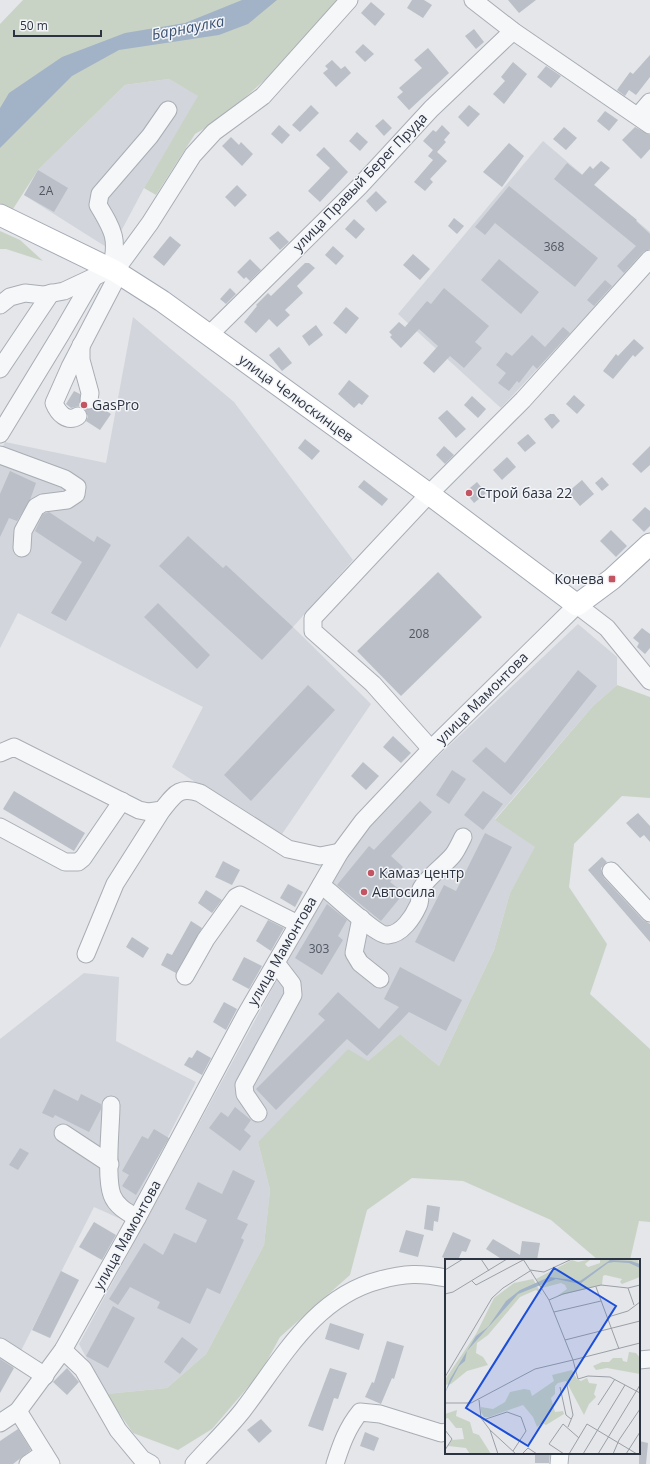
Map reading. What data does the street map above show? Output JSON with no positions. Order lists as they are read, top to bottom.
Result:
{
  "streets": {
    "main road": ["улица Челюскинцев", "улица Мамонтова"],
    "street": ["улица Правый Берег Пруда"]
  },
  "crossings": [
    ["улица Правый Берег Пруда", "улица Челюскинцев"],
    ["улица Челюскинцев", "улица Мамонтова"]
  ],
  "water": ["Барнаулка"],
  "places": {
    "other": [
      "GasPro",
      "Строй база 22",
      "Камаз центр",
      "Автосила"
    ],
    "transit": ["Конева"]
  },
  "house_numbers": [
    "2А",
    "368",
    "208",
    "303"
  ],
  "scale_bar": "50 m"
}
